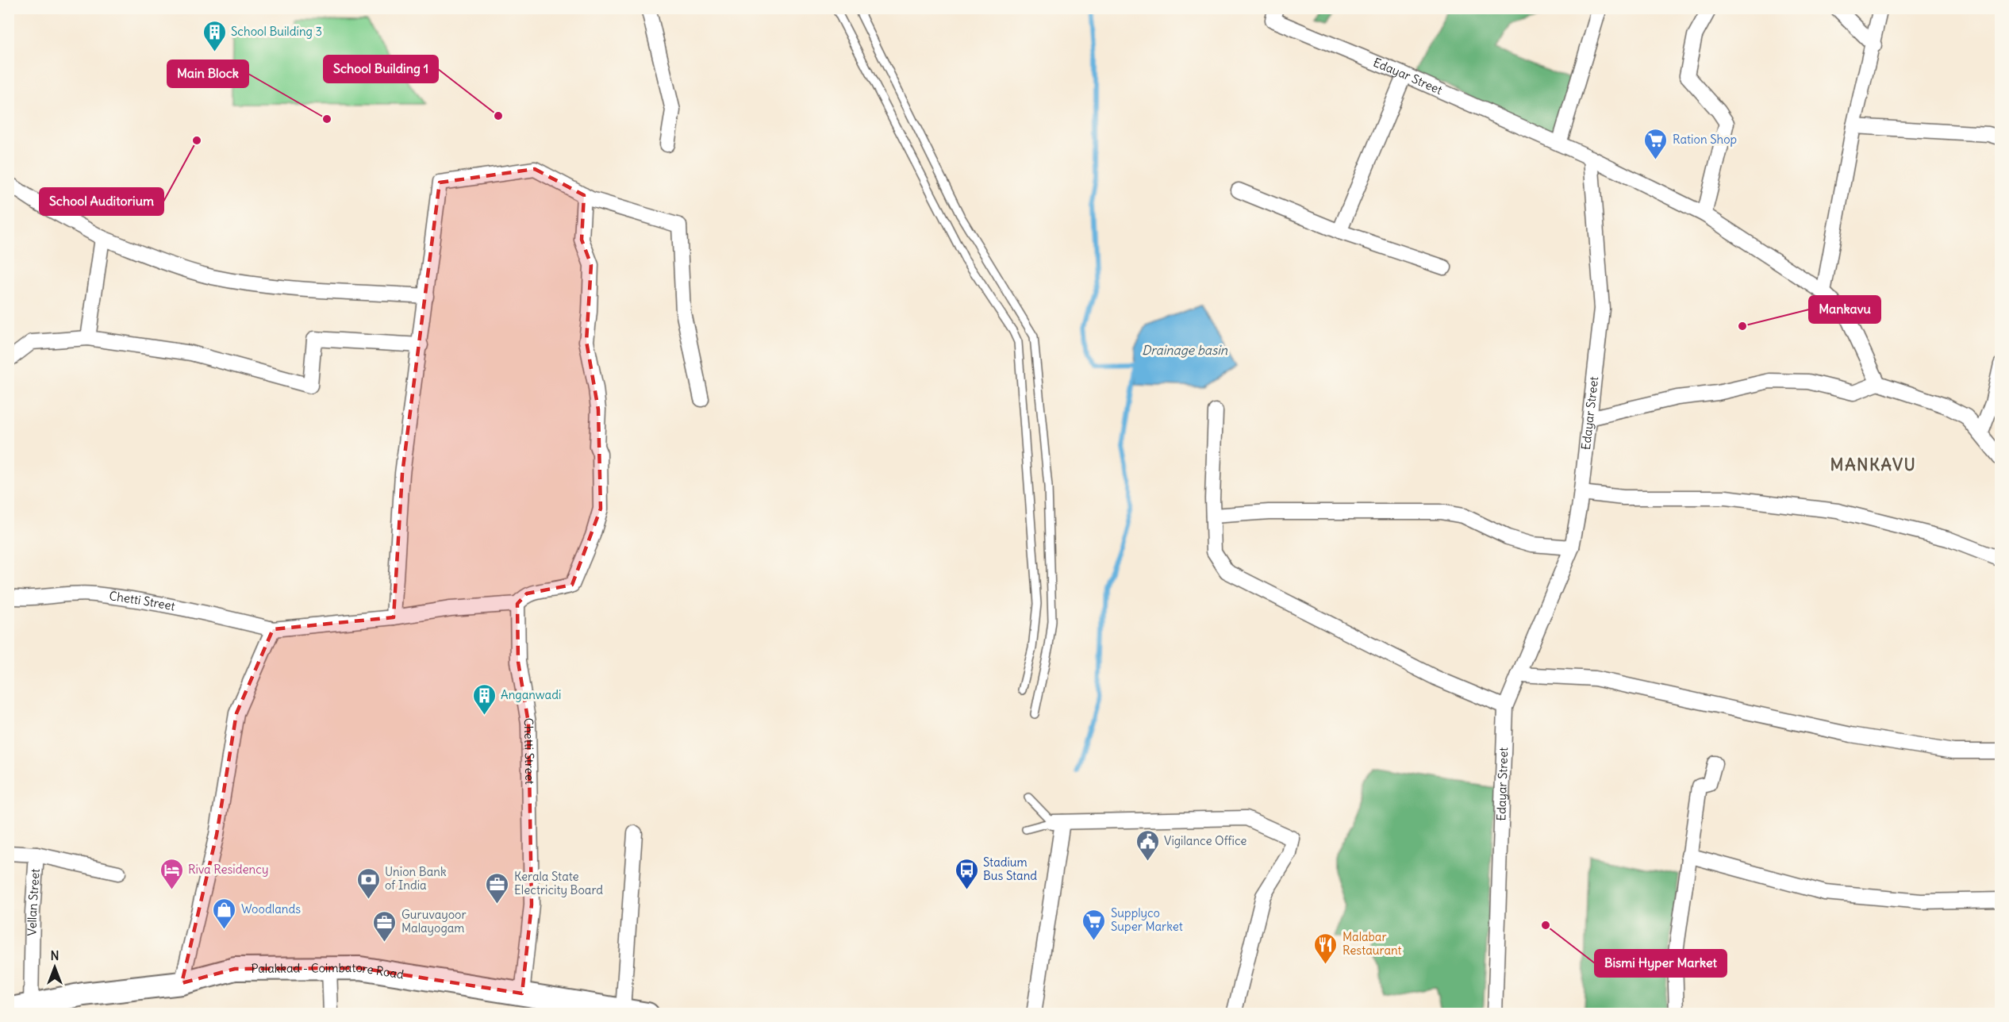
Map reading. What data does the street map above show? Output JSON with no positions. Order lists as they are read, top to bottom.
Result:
{
  "streets": {
    "main road": ["Palakkad - Coimbatore Road"],
    "street": ["Edayar Street", "Chetti Street", "Vellan Street"]
  },
  "crossings": [
    ["Chetti Street", "Palakkad - Coimbatore Road"],
    ["Vellan Street", "Palakkad - Coimbatore Road"]
  ],
  "districts": ["MANKAVU"],
  "water": ["Drainage basin"],
  "places": {
    "building": ["School Building 3", "Anganwadi"],
    "other": [
      "School Building 1",
      "Main Block",
      "School Auditorium",
      "Mankavu",
      "Bismi Hyper Market"
    ],
    "supermarket": ["Ration Shop", "Supplyco Super Market"],
    "public building": ["Vigilance Office"],
    "hotel": ["Riva Residency"],
    "bus stop": ["Stadium Bus Stand"],
    "bank": ["Union Bank of India"],
    "office": ["Kerala State Electricity Board", "Guruvayoor Malayogam"],
    "shop": ["Woodlands"],
    "restaurant": ["Malabar Restaurant"]
  },
  "north": "top"
}
